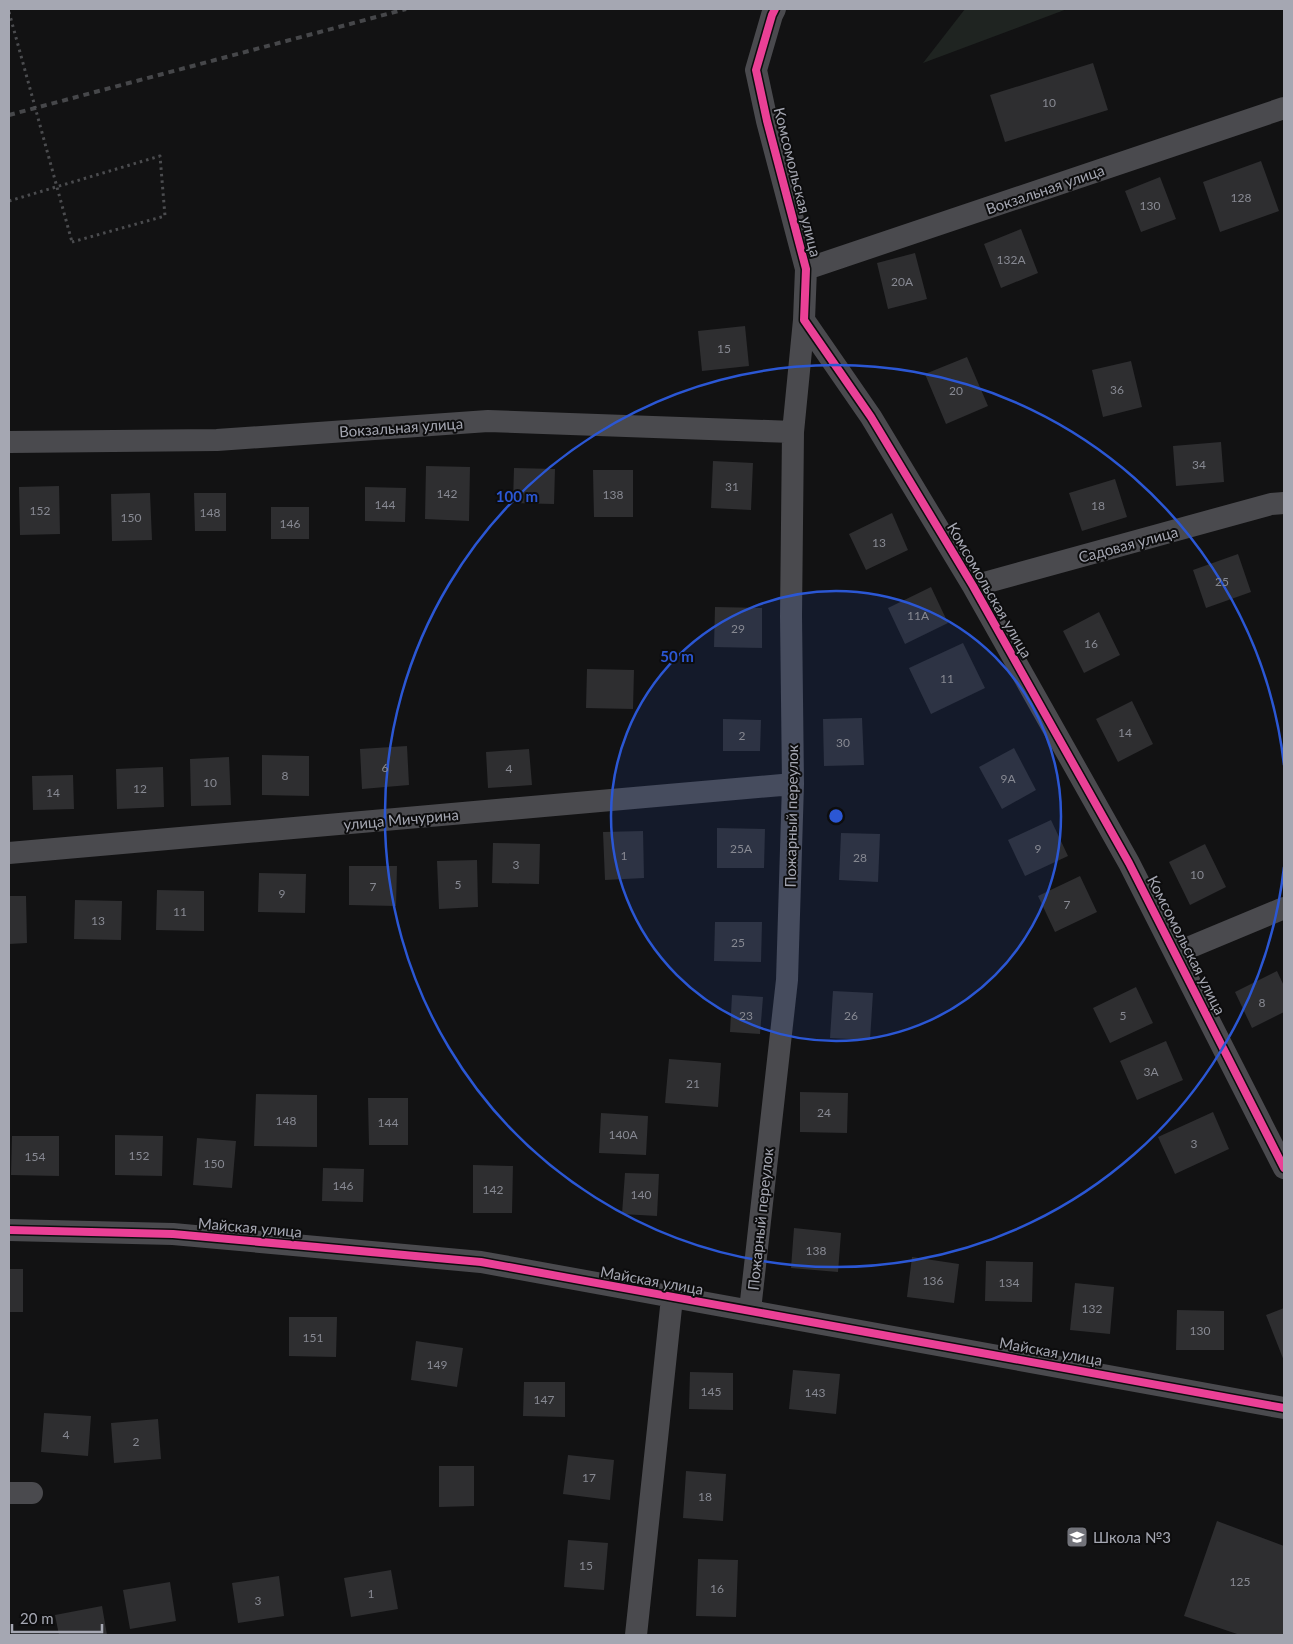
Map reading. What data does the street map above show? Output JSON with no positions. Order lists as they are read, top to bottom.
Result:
{
  "streets": {
    "street": [
      "Комсомольская улица",
      "Вокзальная улица",
      "Садовая улица",
      "Пожарный переулок",
      "улица Мичурина",
      "Майская улица"
    ]
  },
  "crossings": [
    ["Комсомольская улица", "Вокзальная улица"],
    ["Комсомольская улица", "Садовая улица"],
    ["Комсомольская улица", "Пожарный переулок"],
    ["Вокзальная улица", "Пожарный переулок"],
    ["Пожарный переулок", "улица Мичурина"],
    ["Пожарный переулок", "Майская улица"]
  ],
  "places": {
    "school or university": ["Школа №3"]
  },
  "house_numbers": [
    "10",
    "128",
    "130",
    "132А",
    "20А",
    "15",
    "36",
    "20",
    "34",
    "31",
    "142",
    "138",
    "144",
    "18",
    "152",
    "148",
    "150",
    "146",
    "13",
    "25",
    "11А",
    "29",
    "16",
    "11",
    "14",
    "2",
    "30",
    "6",
    "4",
    "8",
    "9А",
    "10",
    "12",
    "14",
    "25А",
    "9",
    "1",
    "28",
    "3",
    "10",
    "5",
    "7",
    "9",
    "7",
    "11",
    "13",
    "25",
    "8",
    "23",
    "26",
    "5",
    "3А",
    "21",
    "24",
    "148",
    "144",
    "140А",
    "3",
    "152",
    "154",
    "150",
    "146",
    "142",
    "140",
    "138",
    "136",
    "134",
    "132",
    "130",
    "151",
    "149",
    "145",
    "143",
    "147",
    "4",
    "2",
    "17",
    "18",
    "15",
    "125",
    "16",
    "1",
    "3"
  ],
  "scale_bar": "20 m",
  "rings": ["100 m", "50 m"]
}
